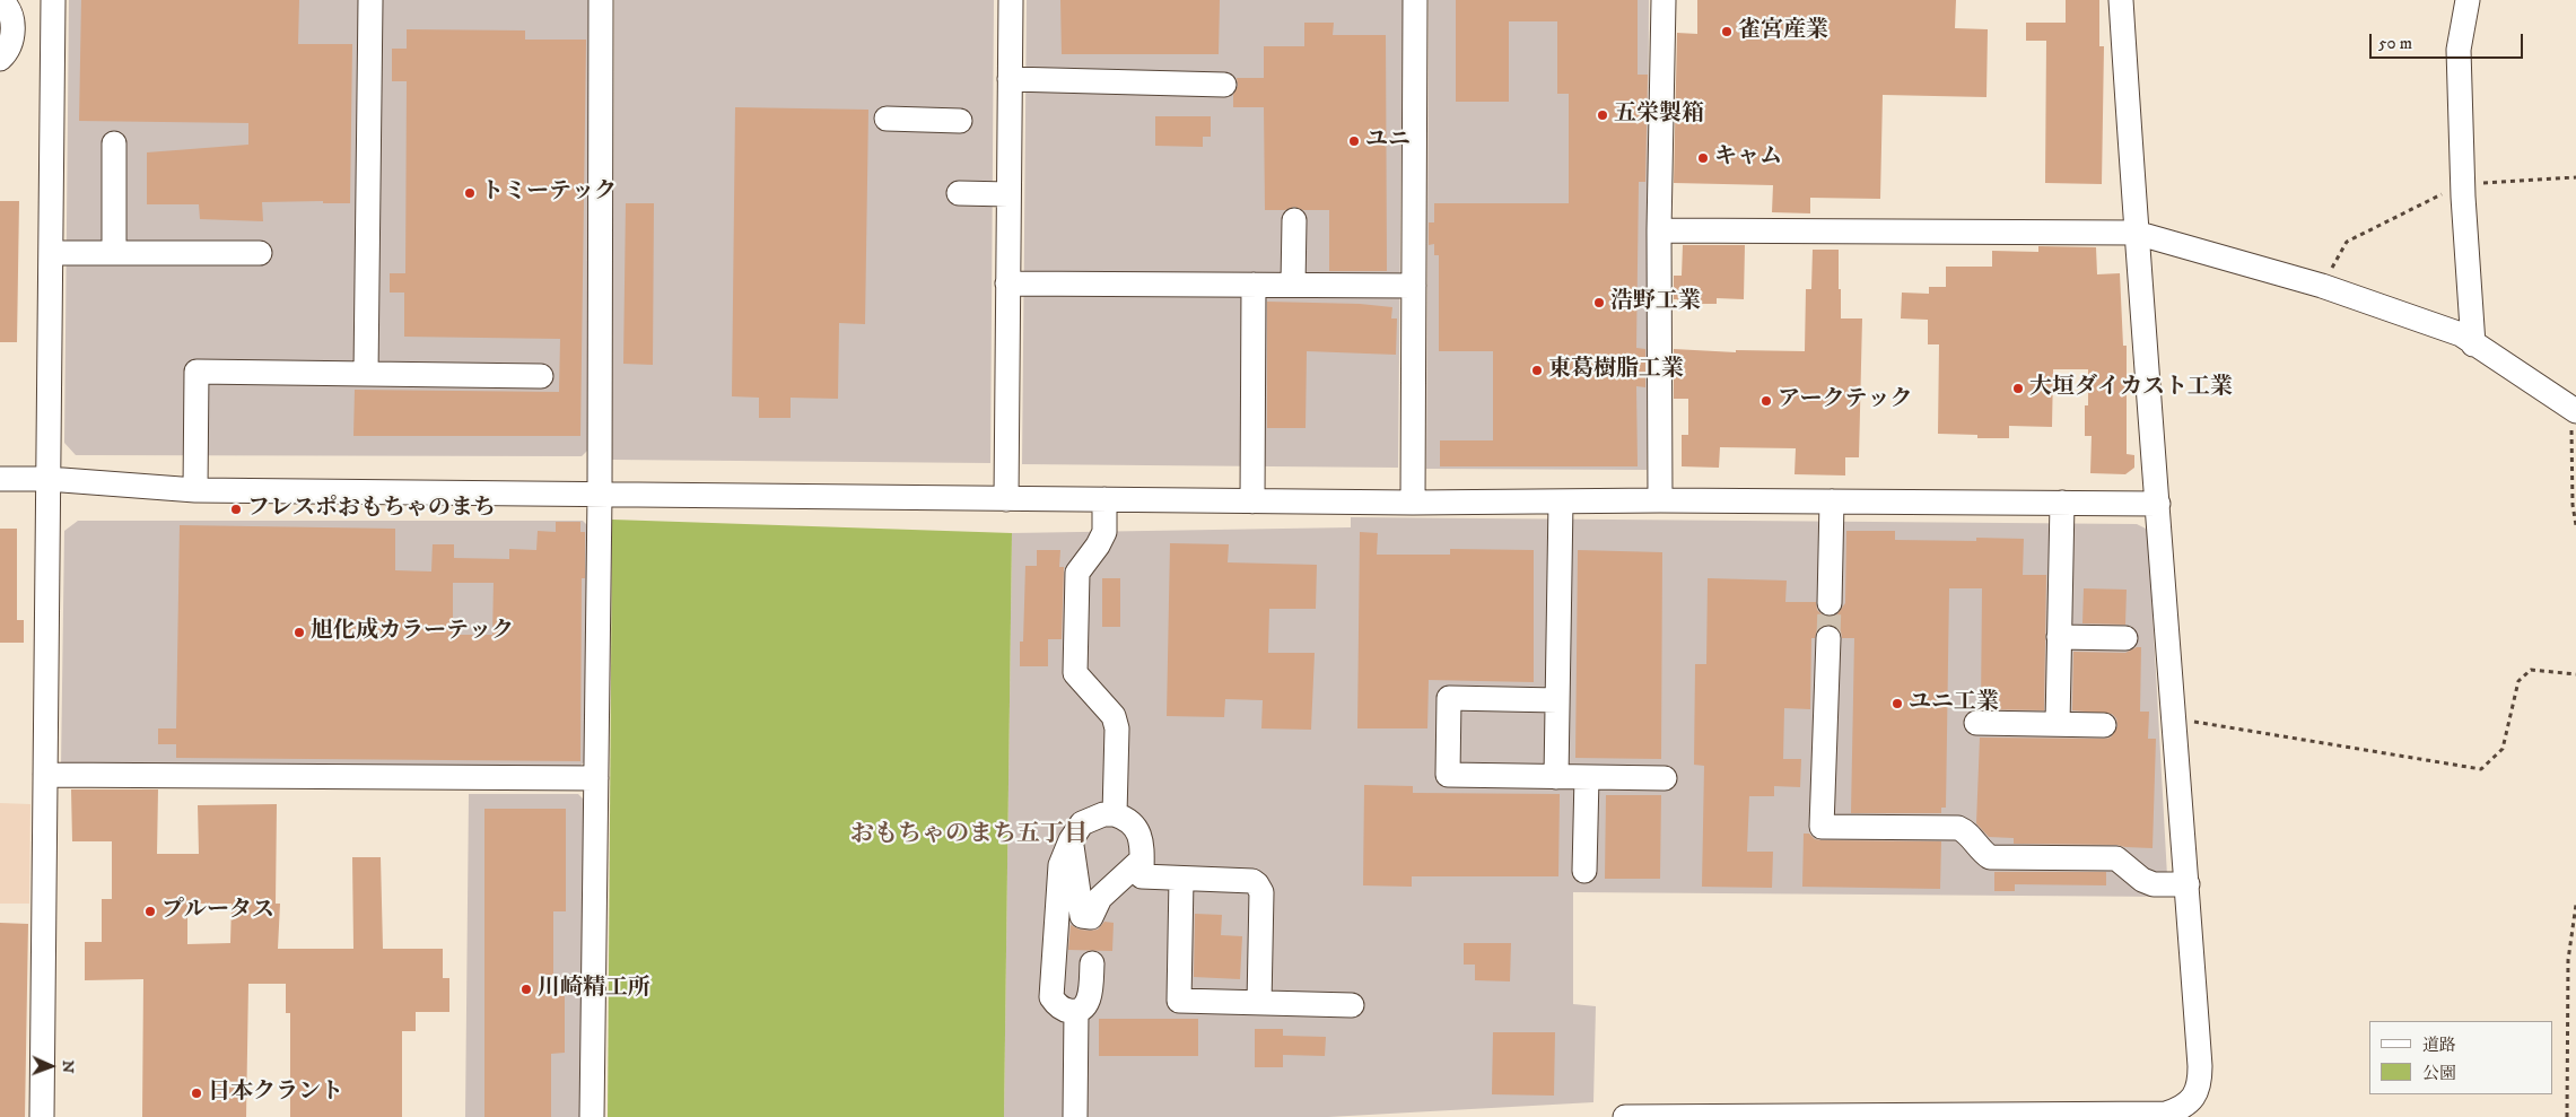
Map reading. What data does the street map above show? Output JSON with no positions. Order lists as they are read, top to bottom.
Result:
{
  "districts": ["おもちゃのまち五丁目"],
  "places": [
    "雀宮産業",
    "五栄製箱",
    "ユニ",
    "キャム",
    "トミーテック",
    "浩野工業",
    "東葛樹脂工業",
    "大垣ダイカスト工業",
    "アークテック",
    "フレスポおもちゃのまち",
    "旭化成カラーテック",
    "ユニ工業",
    "プルータス",
    "川崎精工所",
    "日本クラント"
  ],
  "legend": ["道路", "公園"],
  "scale_bar": "50 m",
  "north": "right"
}
